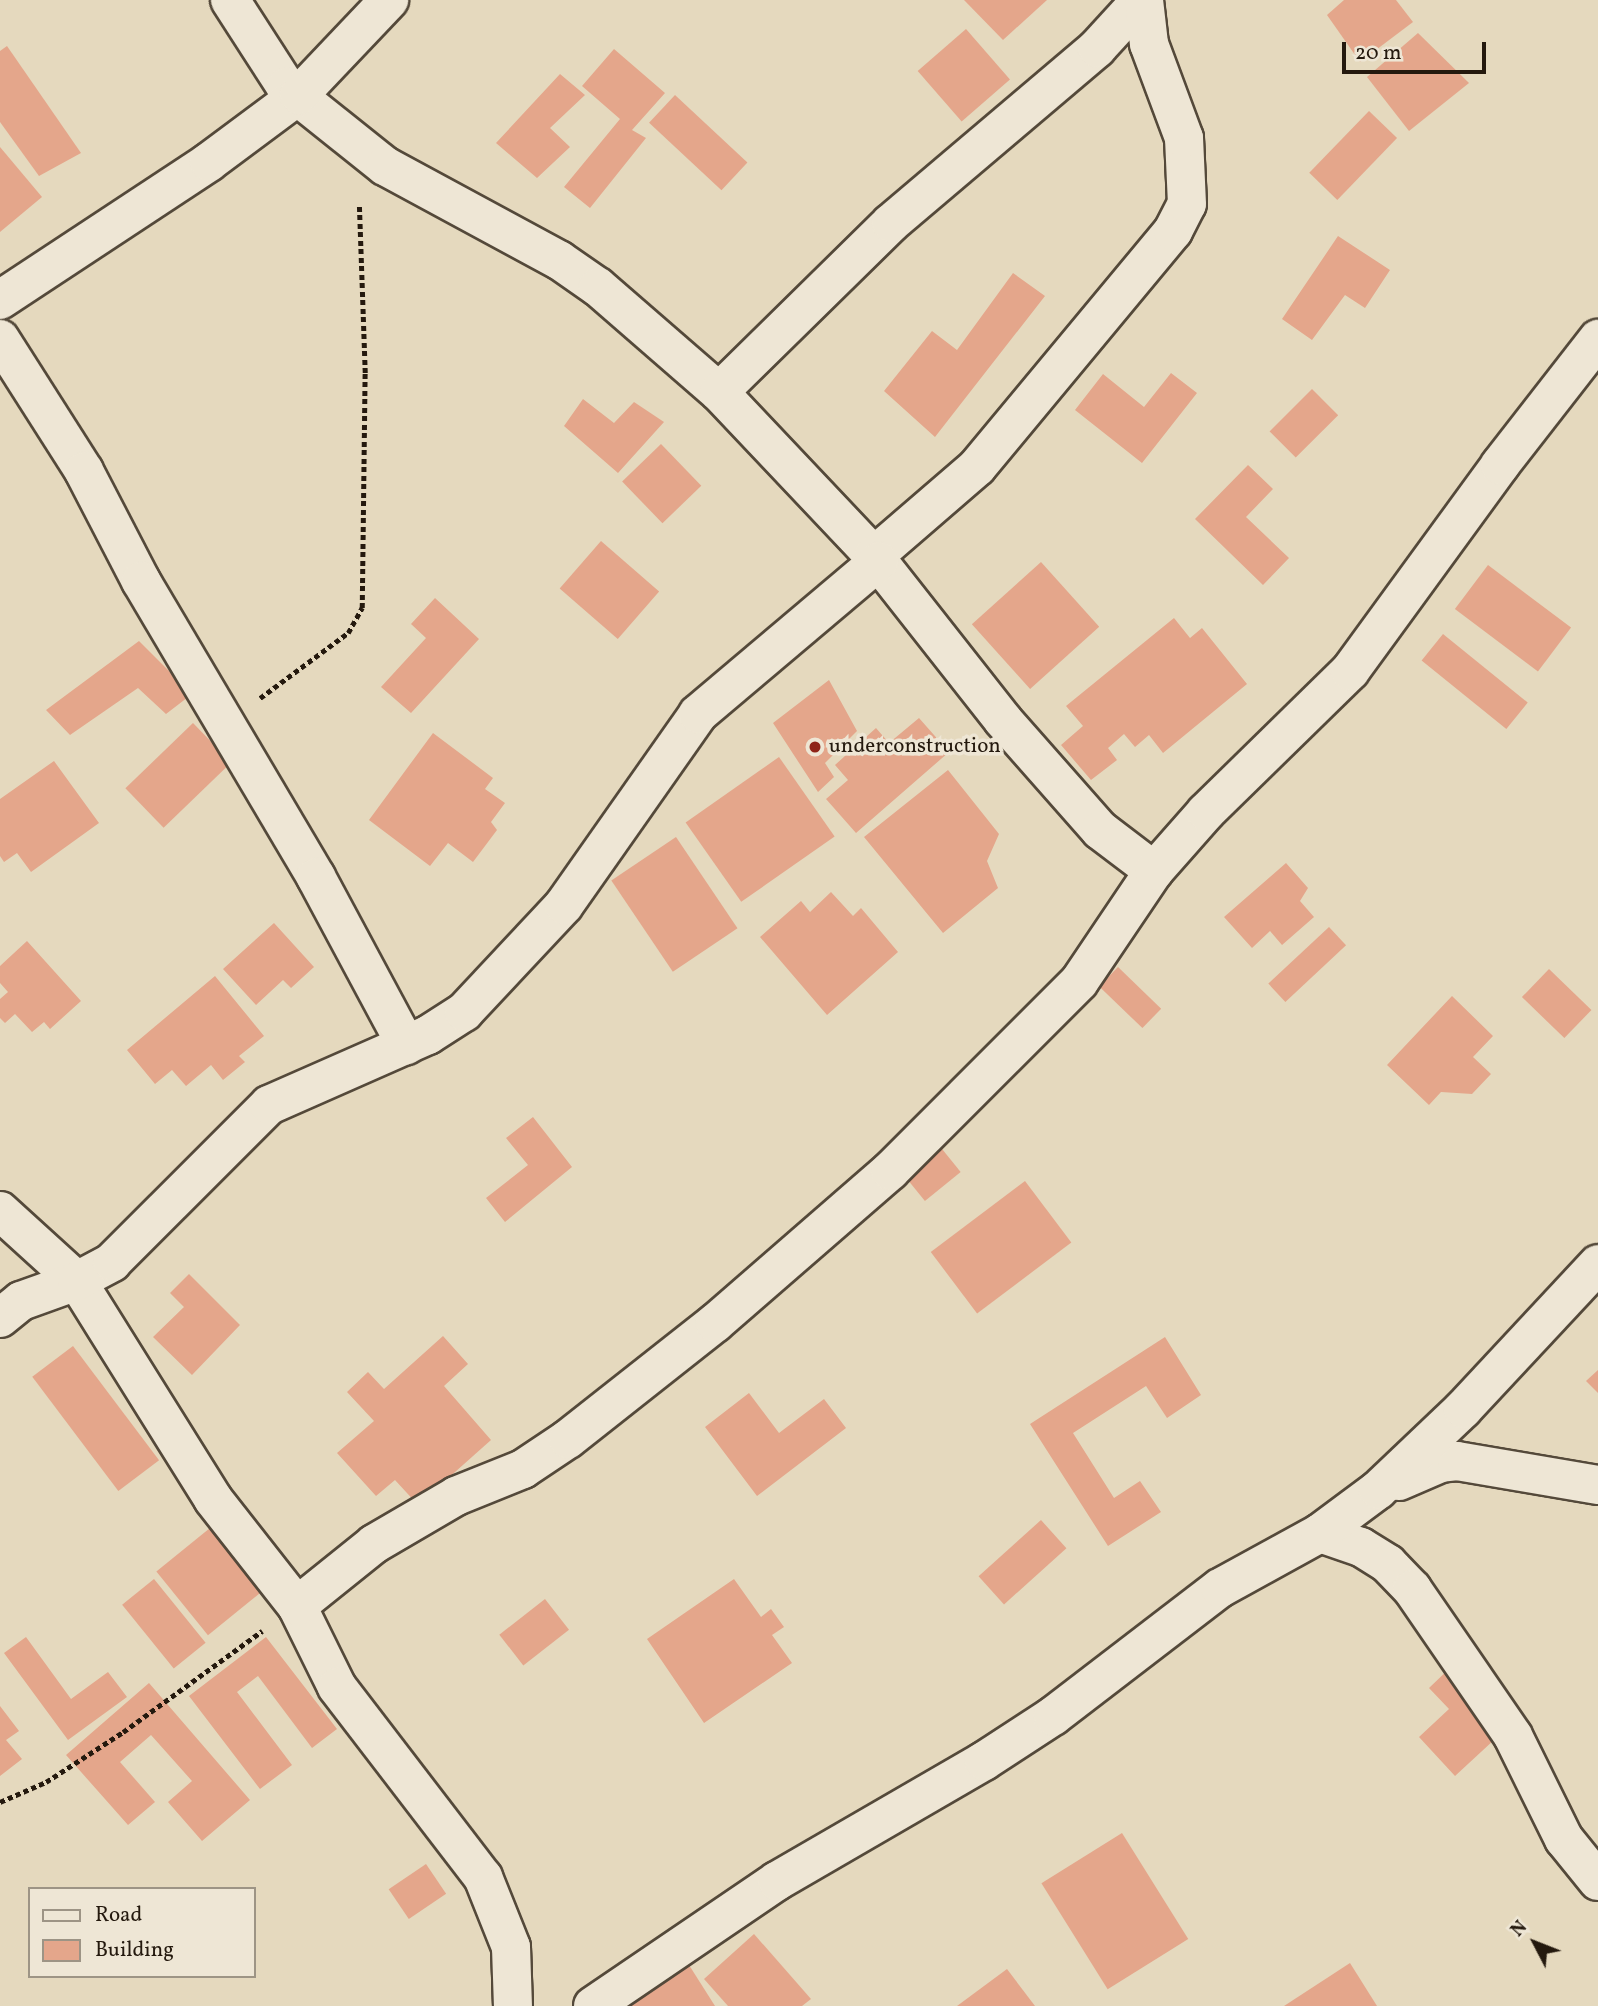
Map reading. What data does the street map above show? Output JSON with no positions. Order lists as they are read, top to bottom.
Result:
{
  "places": ["underconstruction"],
  "legend": ["Road", "Building"],
  "scale_bar": "20 m",
  "north": "top left"
}
